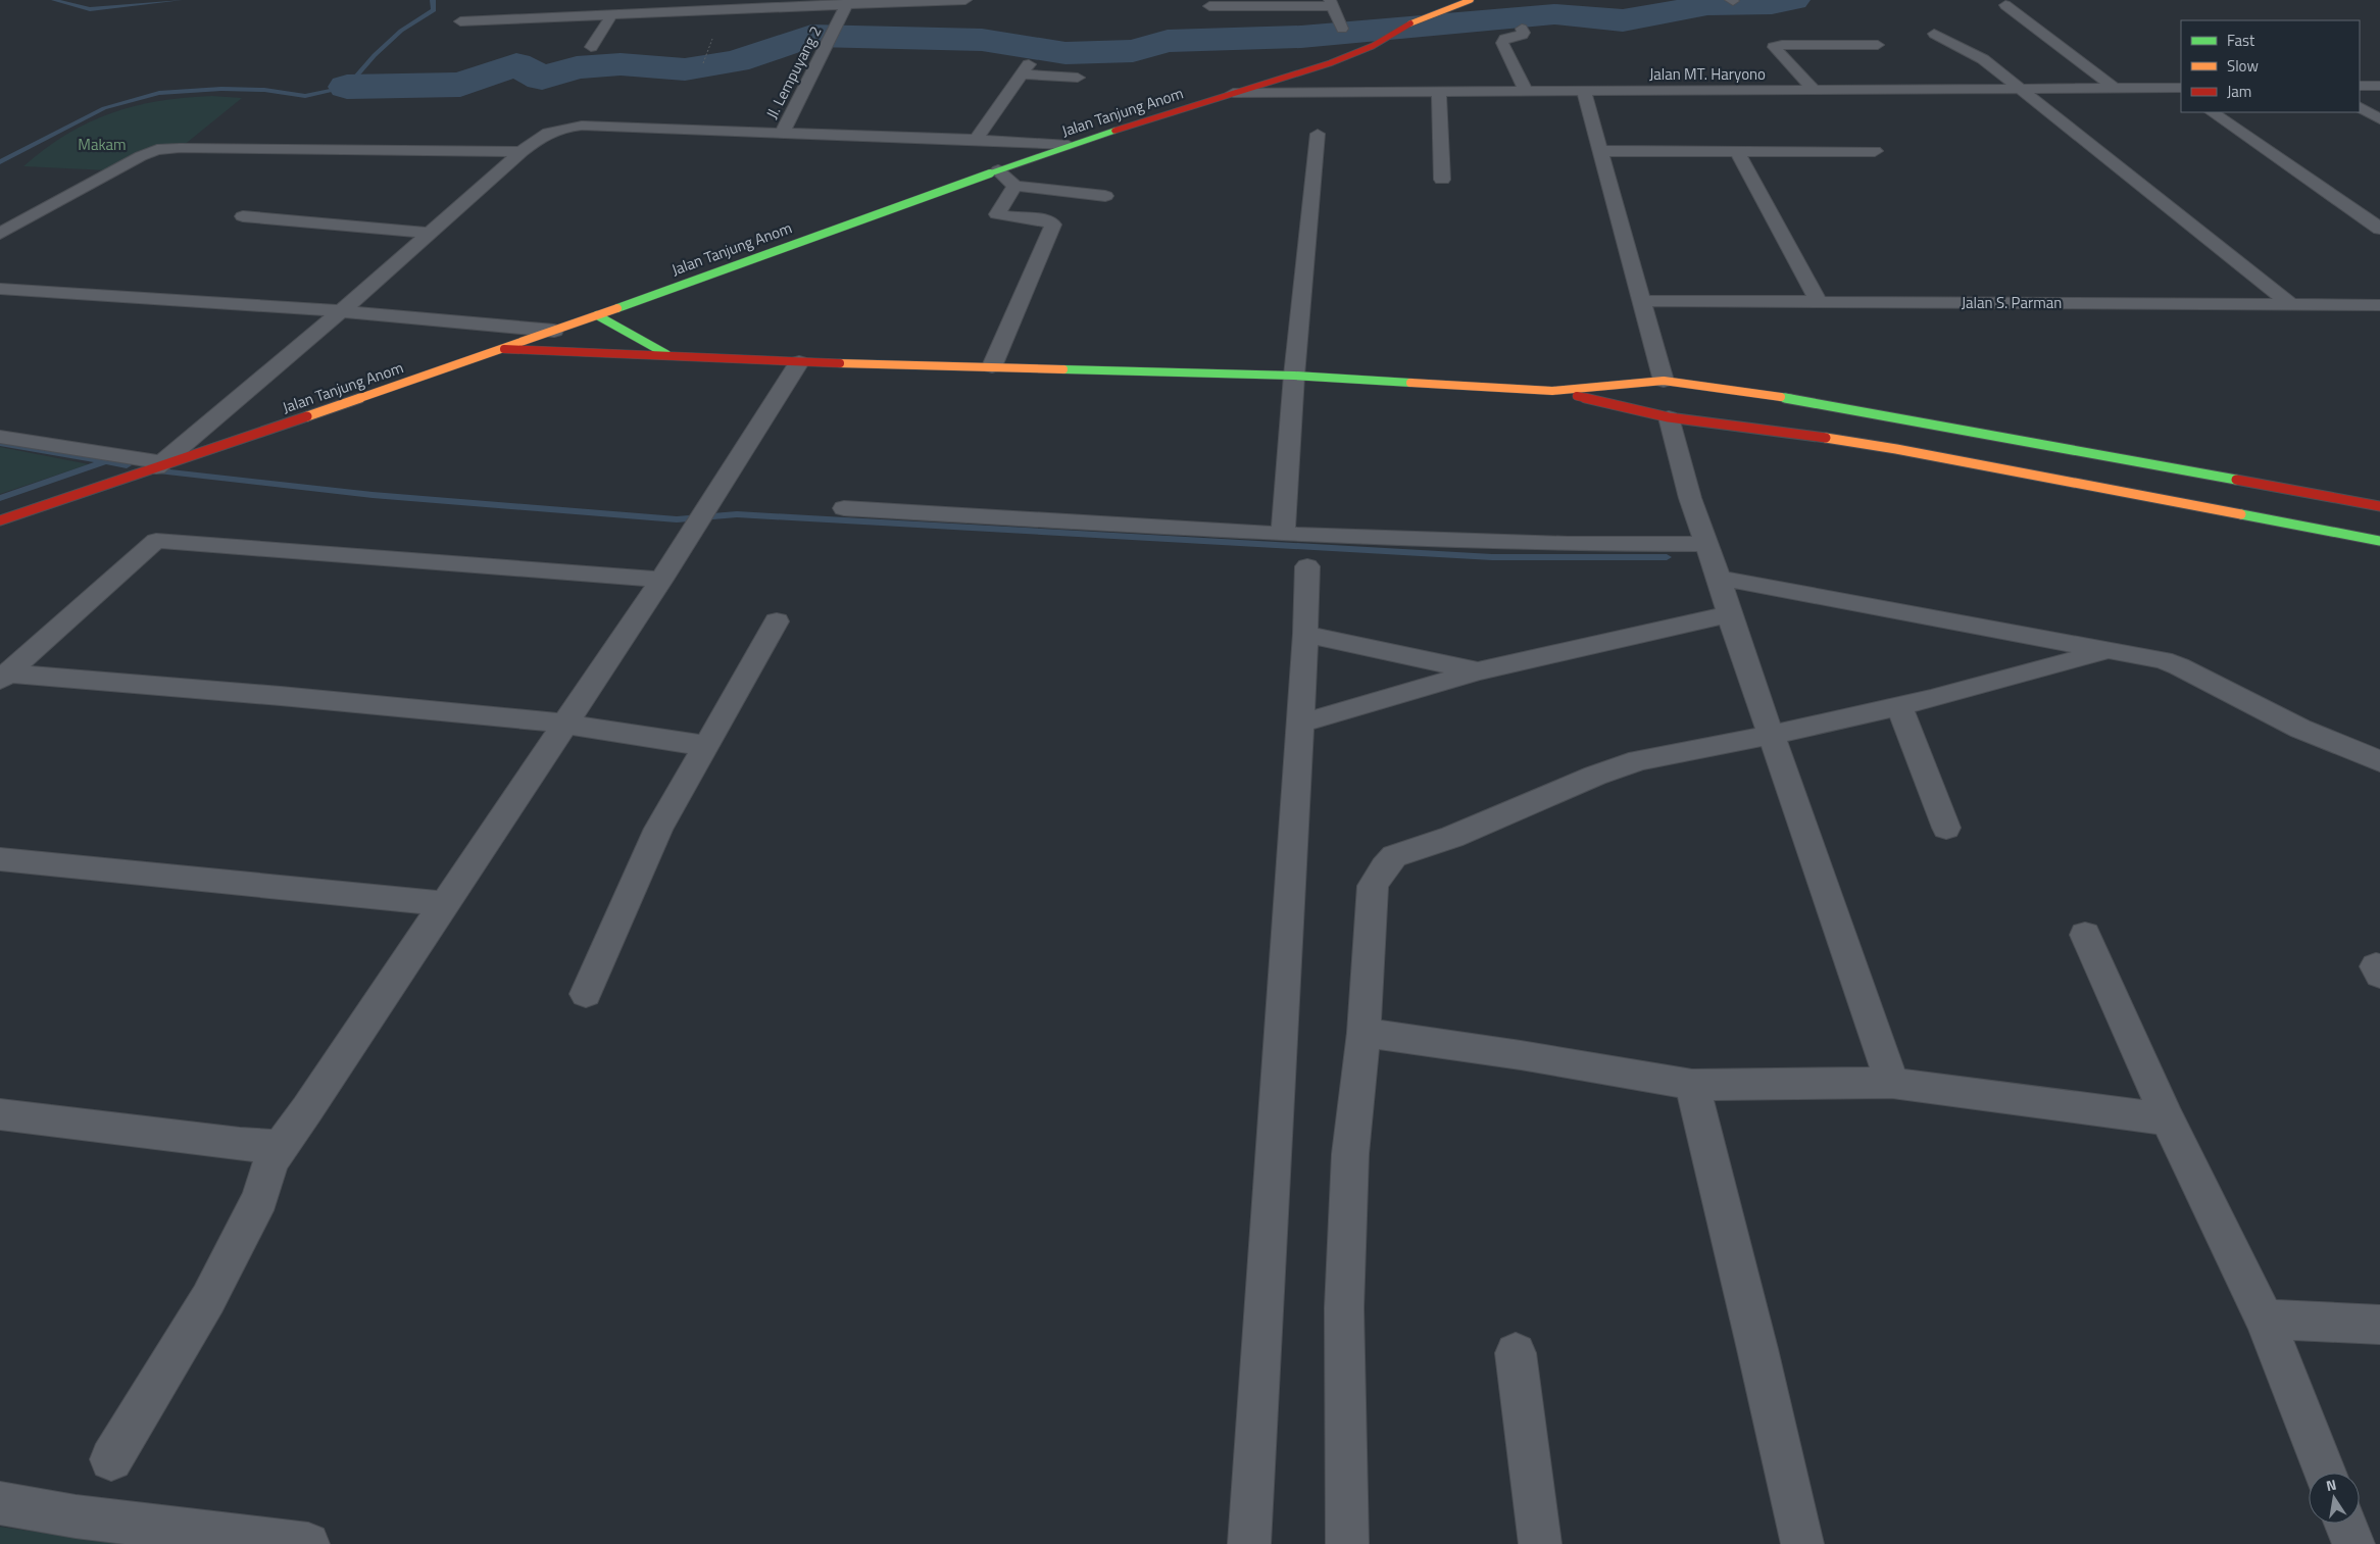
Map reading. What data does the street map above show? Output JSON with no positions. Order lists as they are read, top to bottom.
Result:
{
  "streets": {
    "street": [
      "Jl. Lempuyang 2",
      "Jalan MT. Haryono",
      "Jalan Tanjung Anom",
      "Jalan S. Parman"
    ]
  },
  "crossings": [
    ["Jalan MT. Haryono", "Jalan Tanjung Anom"]
  ],
  "parks": ["Makam"],
  "legend": ["Fast", "Slow", "Jam"],
  "north": "top"
}
